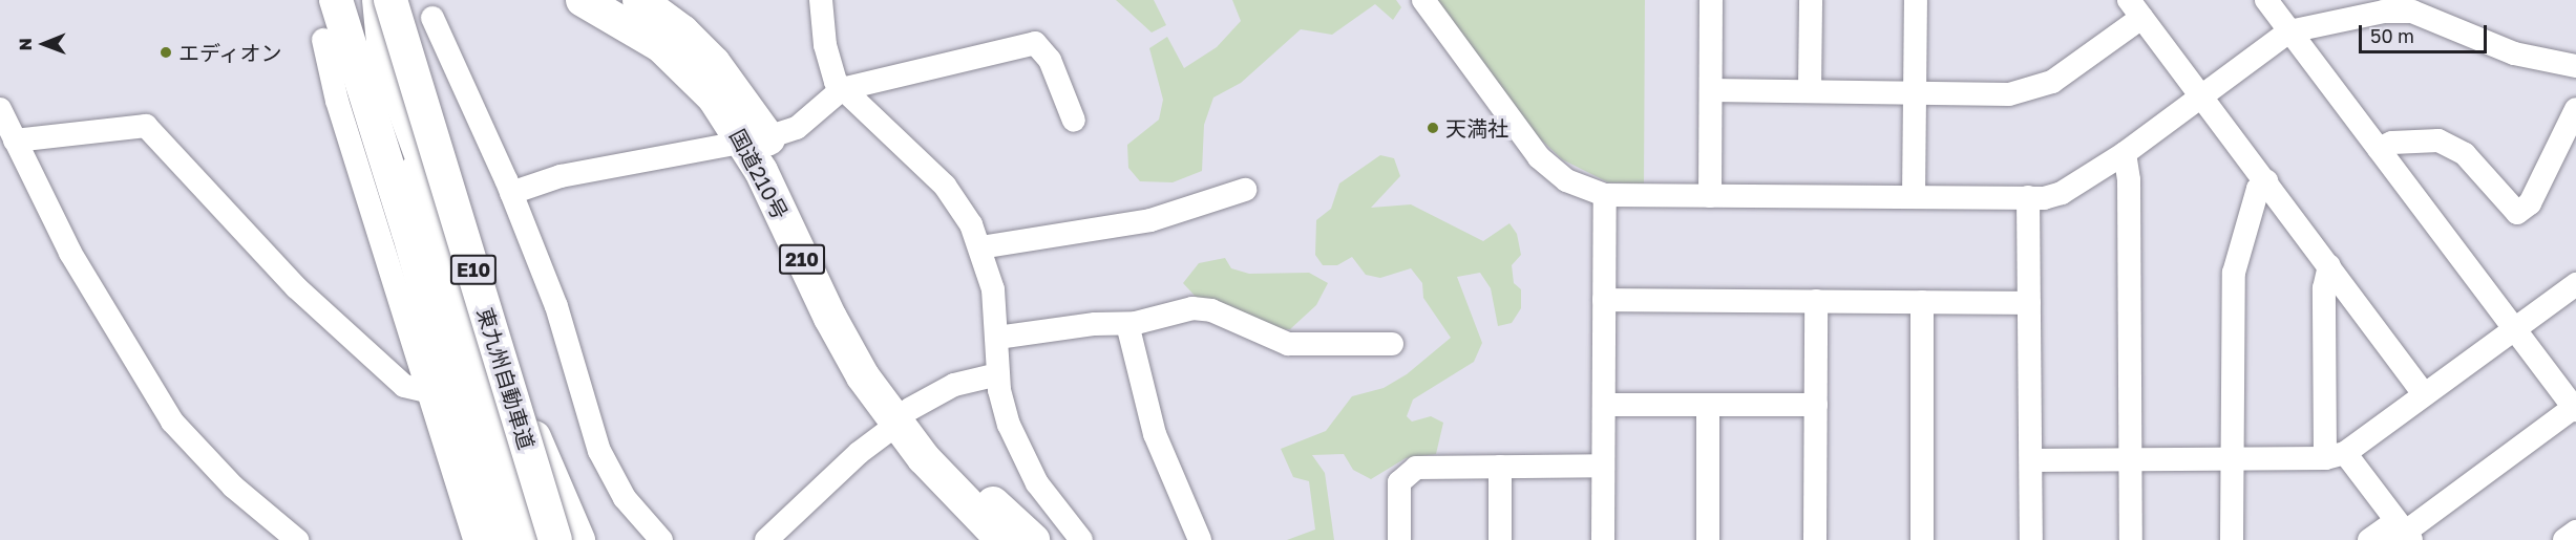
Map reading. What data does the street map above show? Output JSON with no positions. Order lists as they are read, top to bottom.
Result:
{
  "streets": {
    "highway": [
      "国道210号",
      "210",
      "E10",
      "東九州自動車道"
    ]
  },
  "places": ["エディオン", "天満社"],
  "scale_bar": "50 m",
  "north": "left"
}
